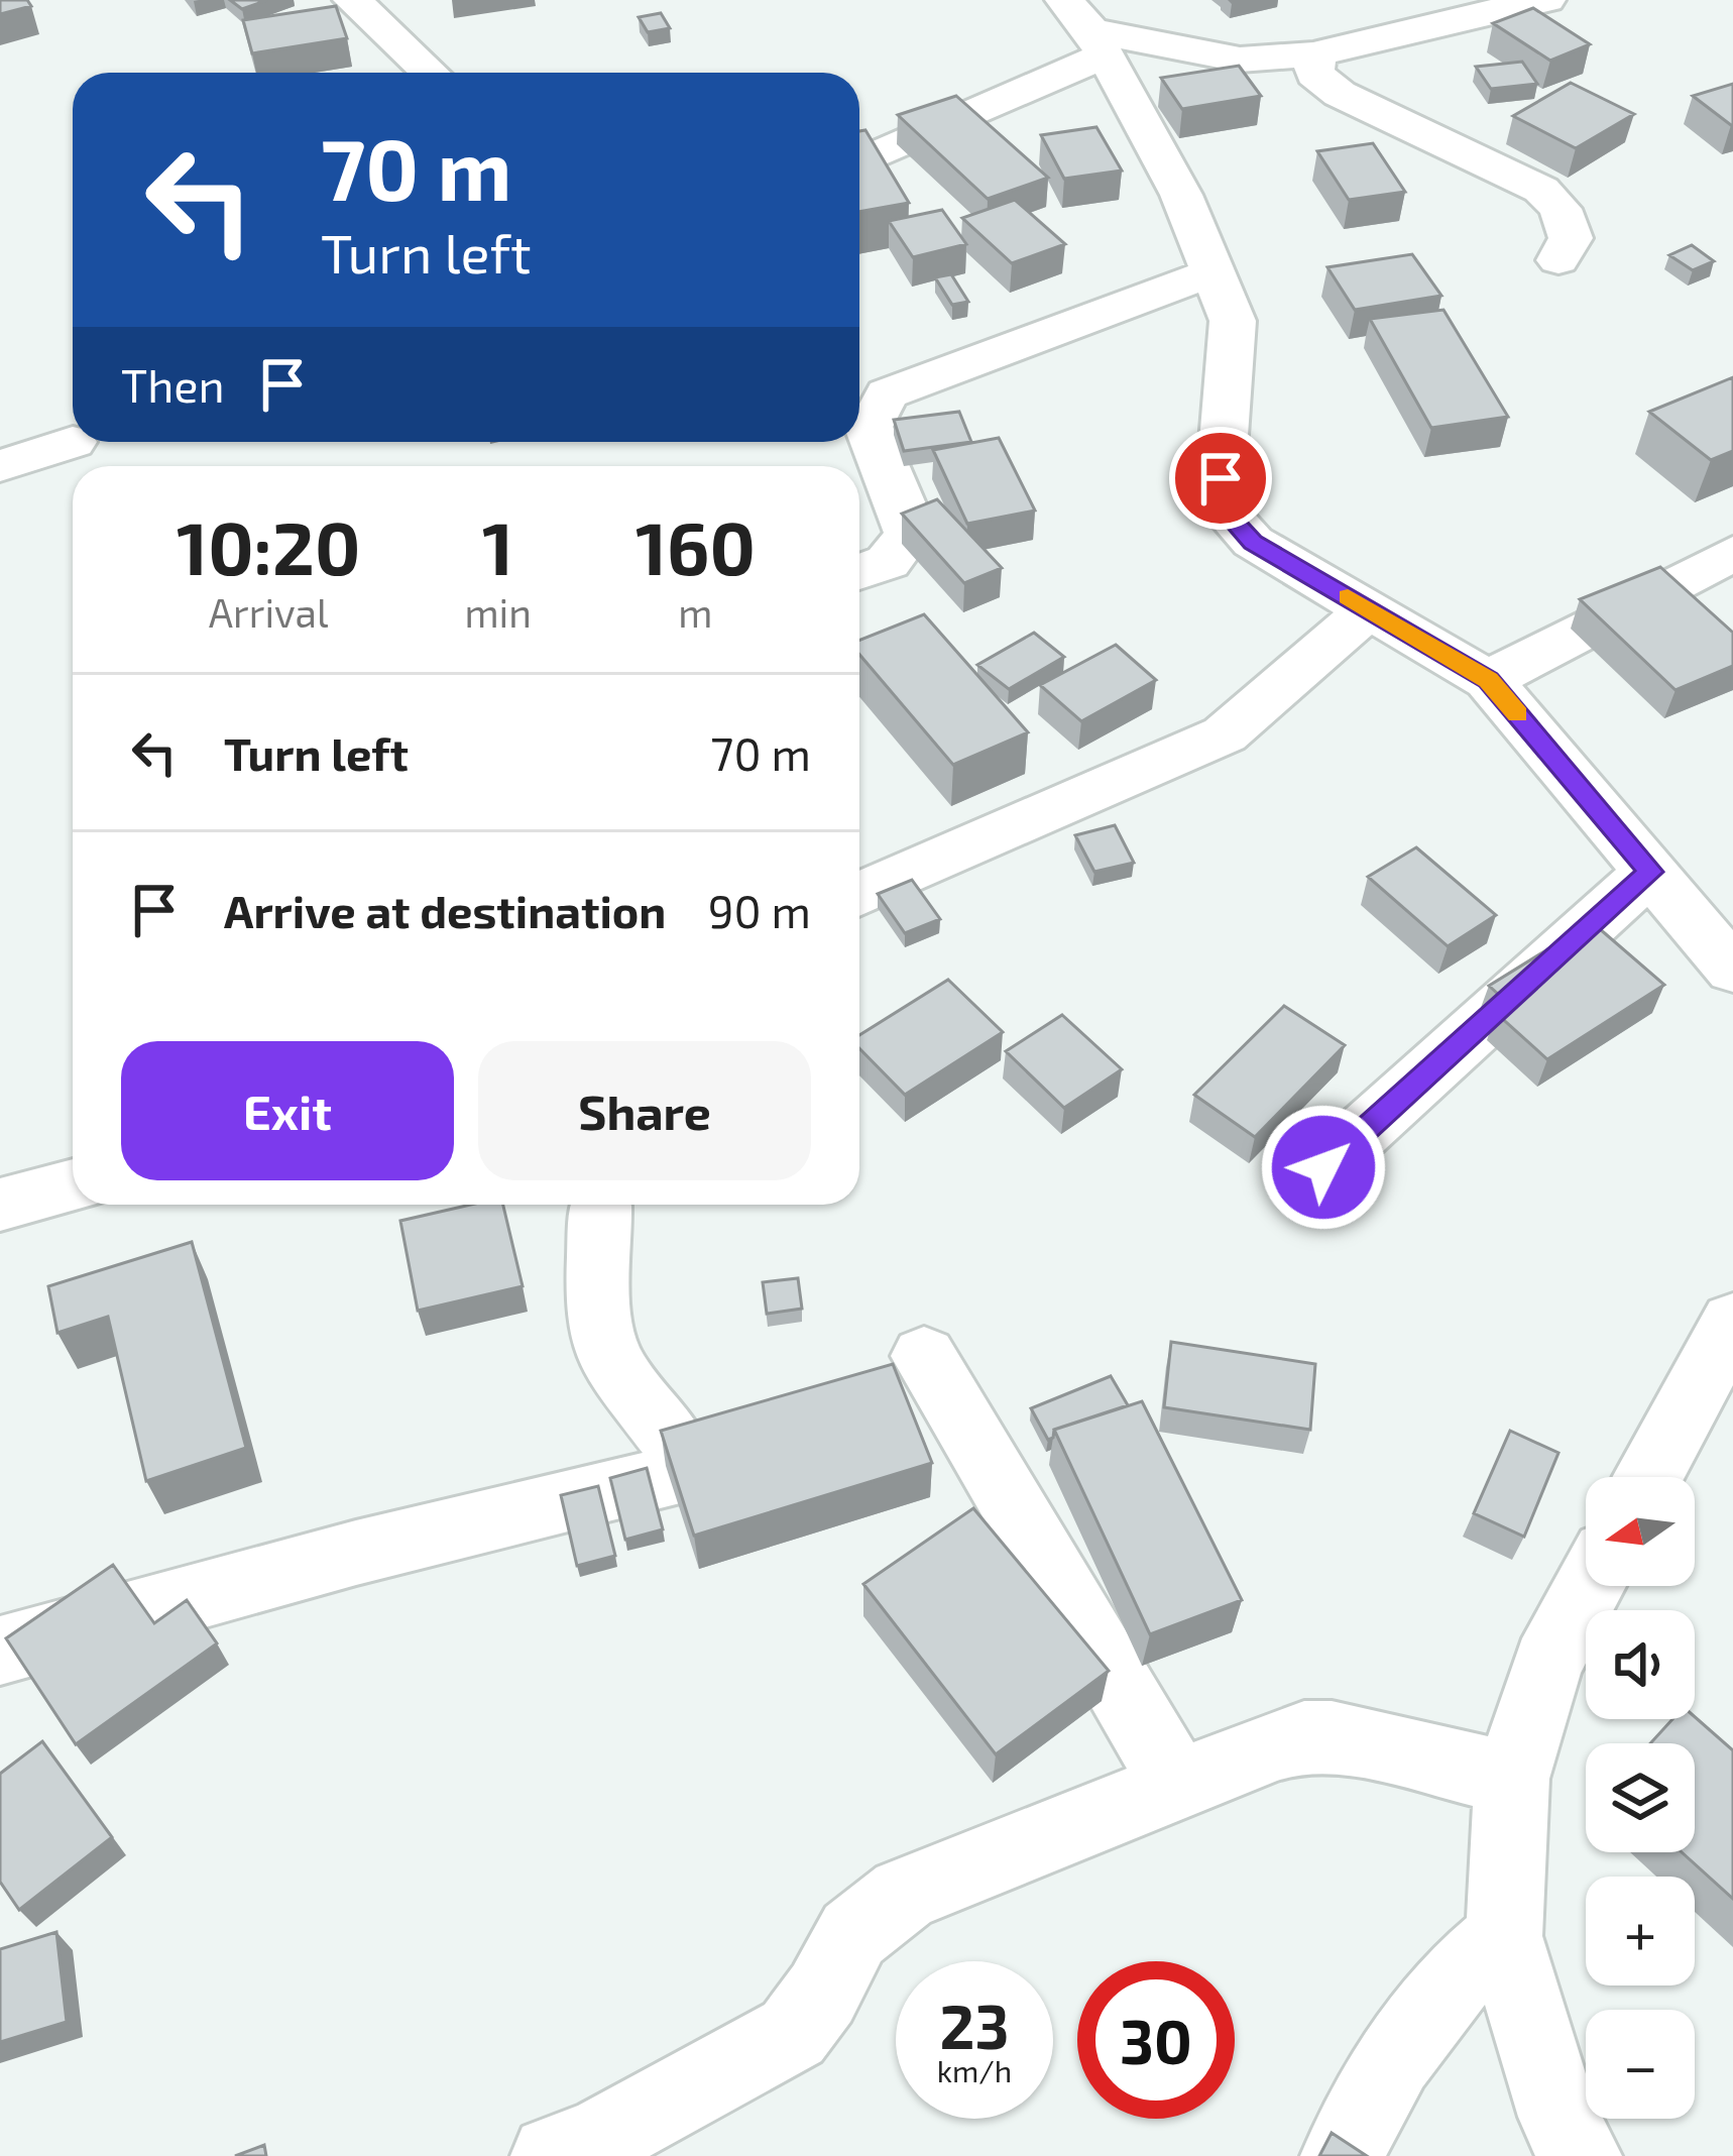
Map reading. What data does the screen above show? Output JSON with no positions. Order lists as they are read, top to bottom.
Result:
{
  "north": "left",
  "page": {
    "turn": ["70 m", "Turn left"],
    "then": "Then",
    "eta": [
      "10:20",
      "Arrival",
      "1",
      "min",
      "160",
      "m"
    ],
    "list": [
      {
        "name": "Turn left",
        "value": "70 m"
      },
      {
        "name": "Arrive at destination",
        "value": "90 m"
      }
    ],
    "buttons": ["Exit", "Share"],
    "map_buttons": ["+", "−"],
    "speed": "23 km/h",
    "limit": "30"
  }
}
